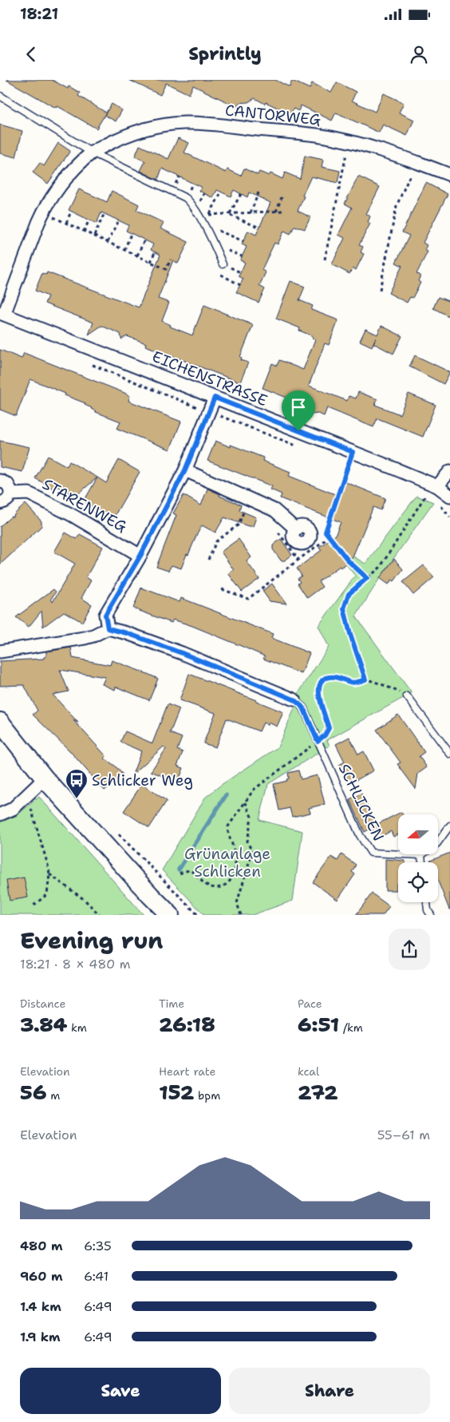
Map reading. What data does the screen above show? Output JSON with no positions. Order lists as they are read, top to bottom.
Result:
{
  "streets": {
    "street": ["CANTORWEG", "EICHENSTRASSE", "STARENWEG"],
    "lane": ["SCHLICKEN"]
  },
  "crossings": [
    ["CANTORWEG", "EICHENSTRASSE"]
  ],
  "parks": ["Grünanlage Schlicken"],
  "places": {
    "bus stop": ["Schlicker Weg"]
  },
  "north": "left",
  "page": {
    "status": "18:21",
    "header": "Sprintly",
    "heading": ["Evening run", "18:21 · 8 × 480 m"],
    "stats": [
      ["Distance", "3.84 km"],
      ["Time", "26:18"],
      ["Pace", "6:51 /km"],
      ["Elevation", "56 m"],
      ["Heart rate", "152 bpm"],
      ["kcal", "272"]
    ],
    "chart": ["Elevation", "55–61 m"],
    "list": [
      {
        "name": "480 m",
        "note": "6:35"
      },
      {
        "name": "960 m",
        "note": "6:41"
      },
      {
        "name": "1.4 km",
        "note": "6:49"
      },
      {
        "name": "1.9 km",
        "note": "6:49"
      }
    ],
    "buttons": ["Save", "Share"]
  }
}
